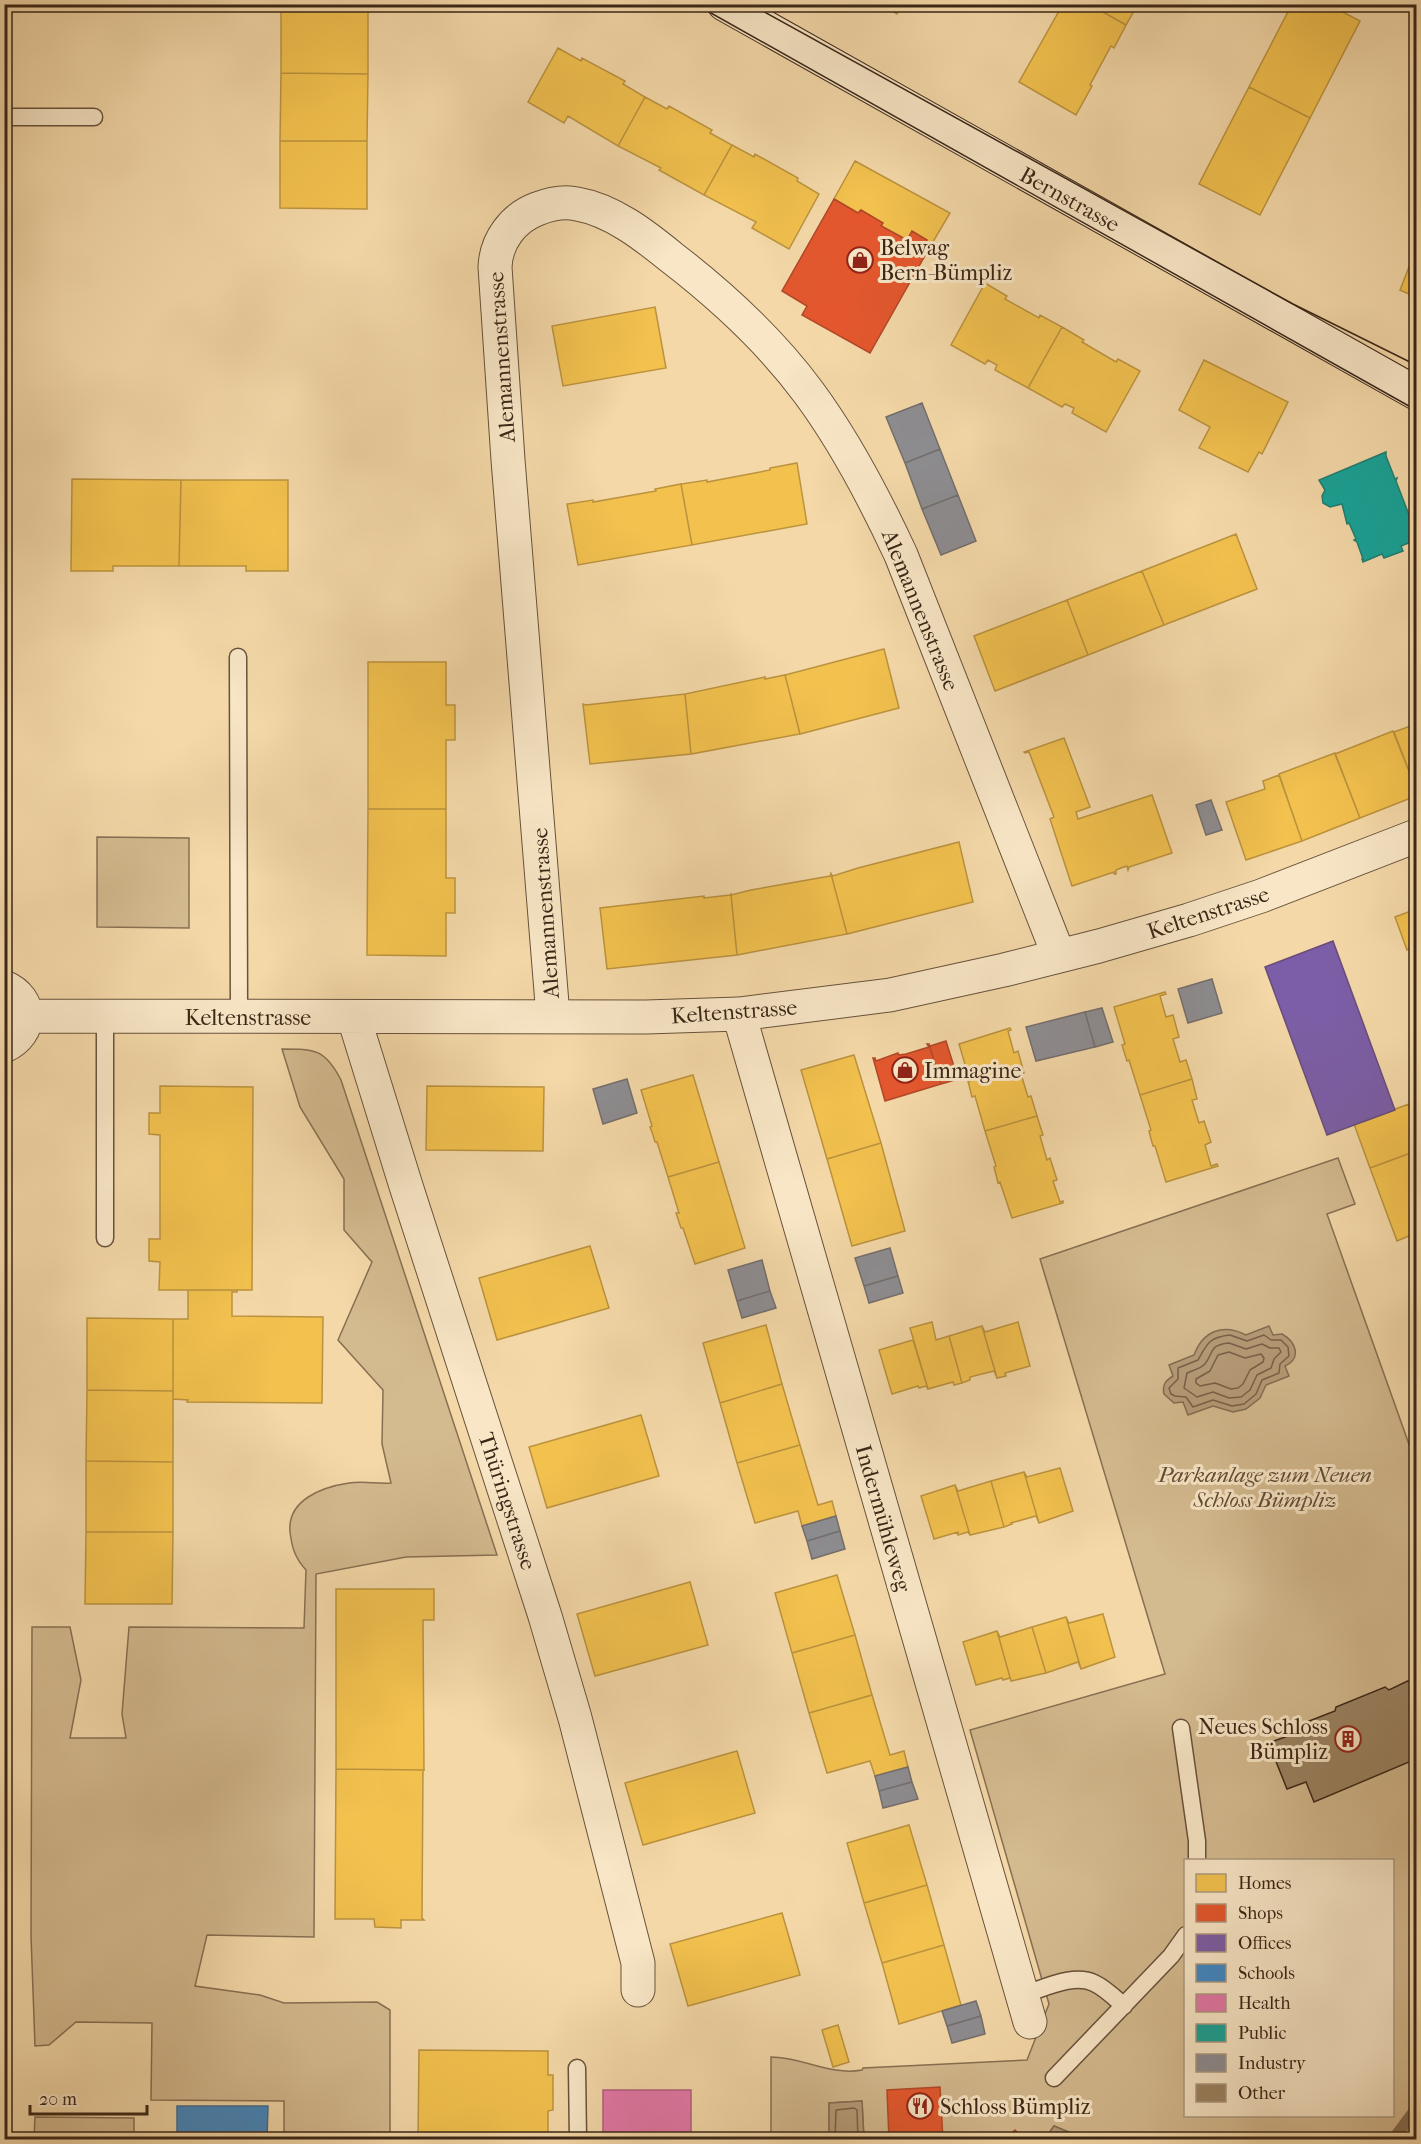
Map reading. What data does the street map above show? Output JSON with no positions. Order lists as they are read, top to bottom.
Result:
{
  "streets": {
    "street": [
      "Bernstrasse",
      "Alemannenstrasse",
      "Keltenstrasse",
      "Thüringstrasse",
      "Indermühleweg"
    ]
  },
  "crossings": [
    ["Alemannenstrasse", "Keltenstrasse"],
    ["Keltenstrasse", "Thüringstrasse"],
    ["Keltenstrasse", "Indermühleweg"]
  ],
  "parks": ["Parkanlage zum Neuen Schloss Bümpliz"],
  "places": {
    "shop": ["Belwag Bern-Bümpliz", "Immagine"],
    "building": ["Neues Schloss Bümpliz"],
    "restaurant": ["Schloss Bümpliz"]
  },
  "legend": [
    "Homes",
    "Shops",
    "Offices",
    "Schools",
    "Health",
    "Public",
    "Industry",
    "Other"
  ],
  "scale_bar": "20 m"
}
